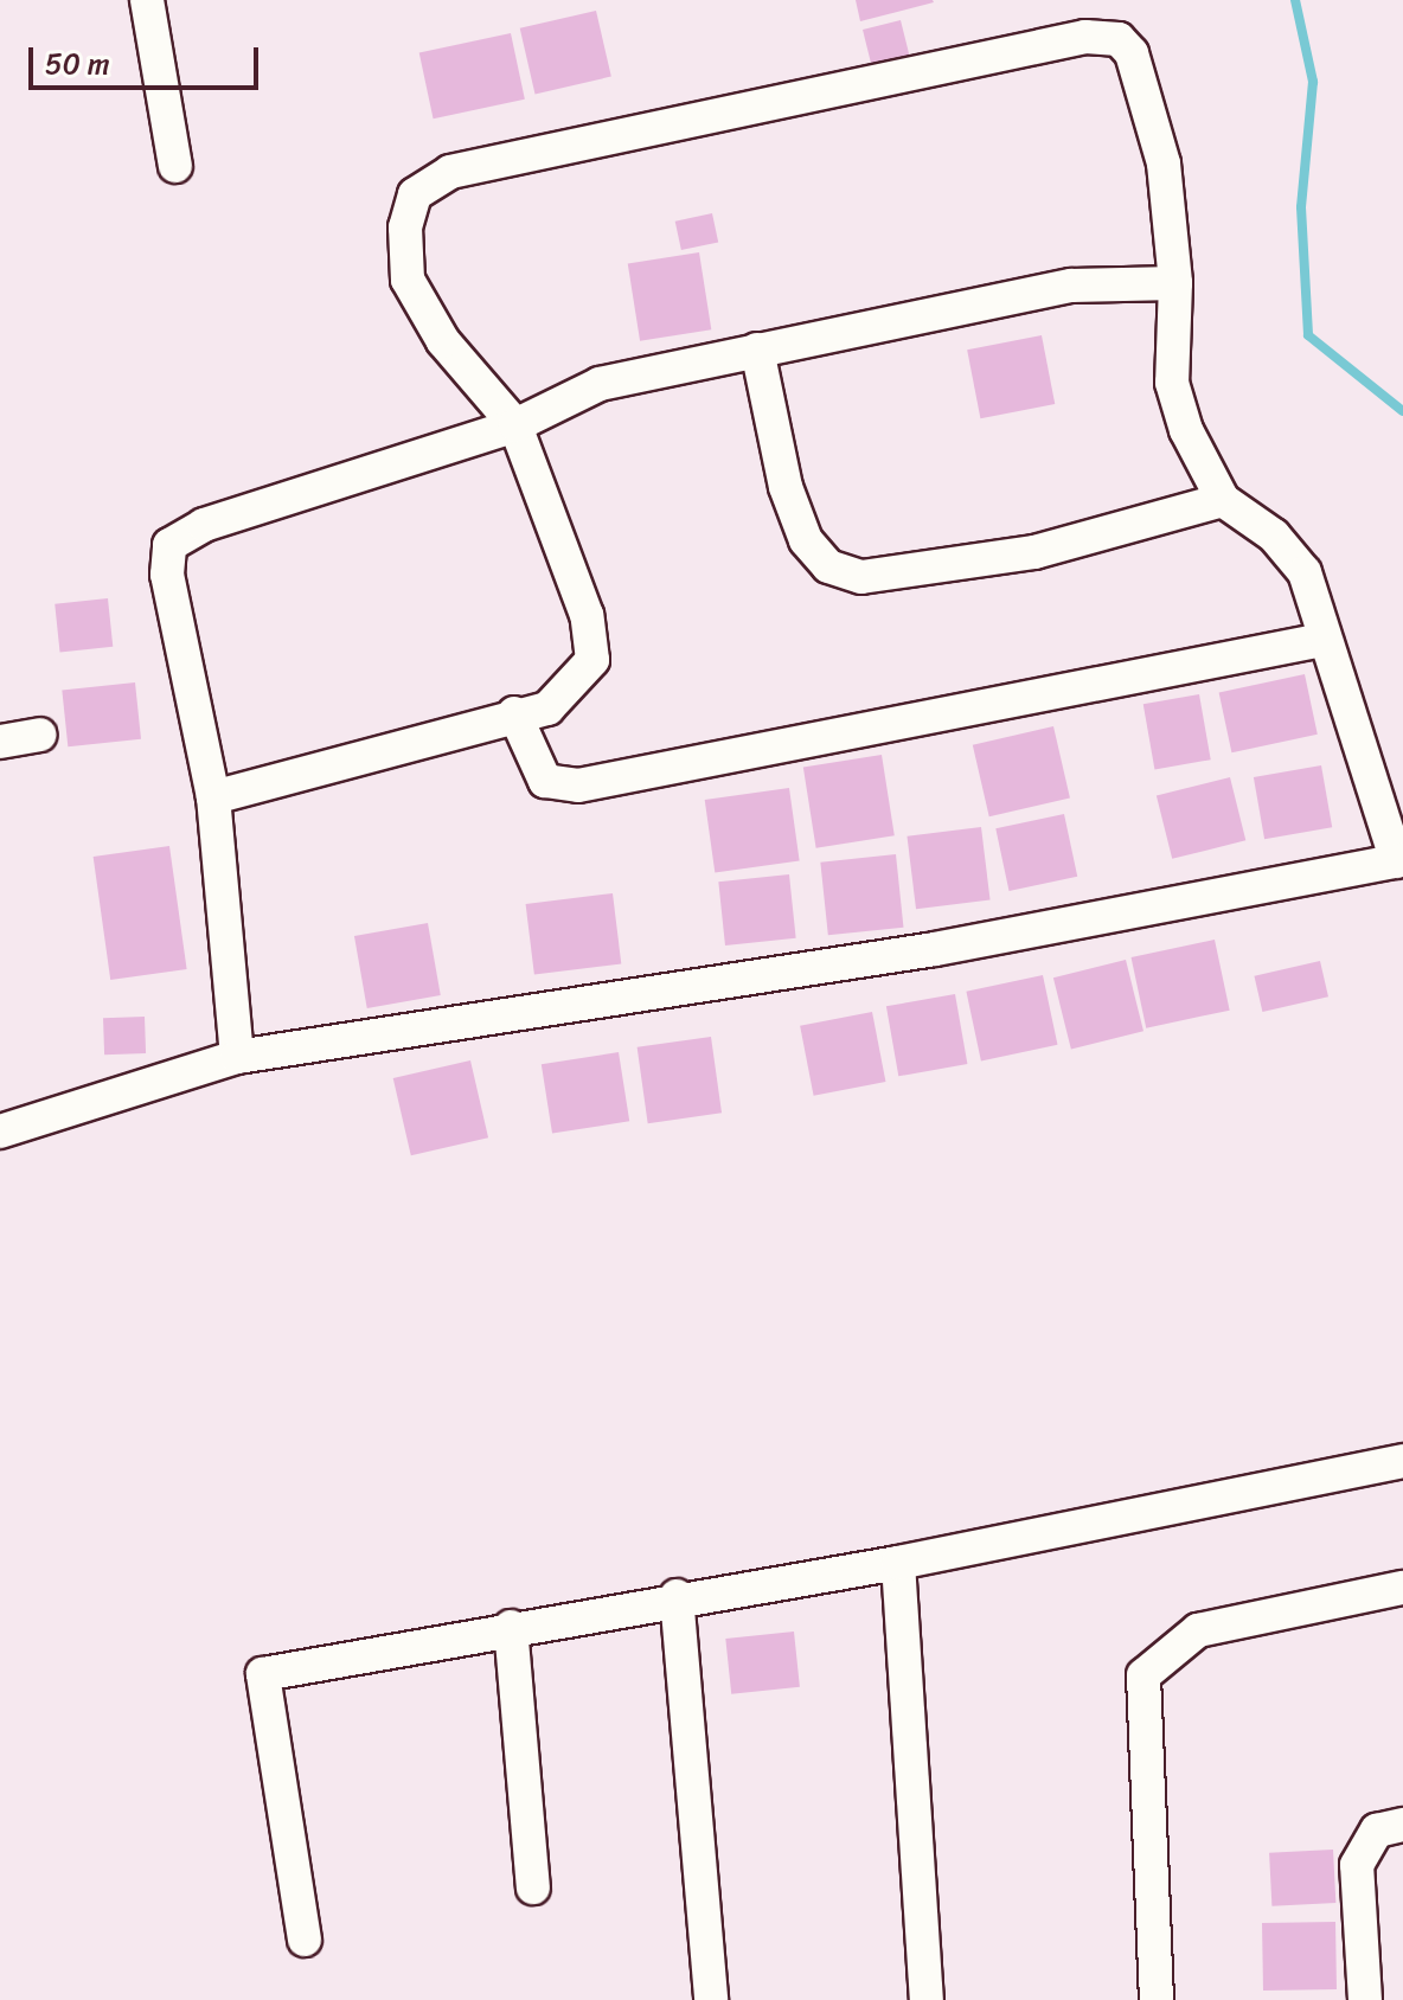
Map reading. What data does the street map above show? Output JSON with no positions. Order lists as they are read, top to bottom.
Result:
{
  "scale_bar": "50 m"
}
